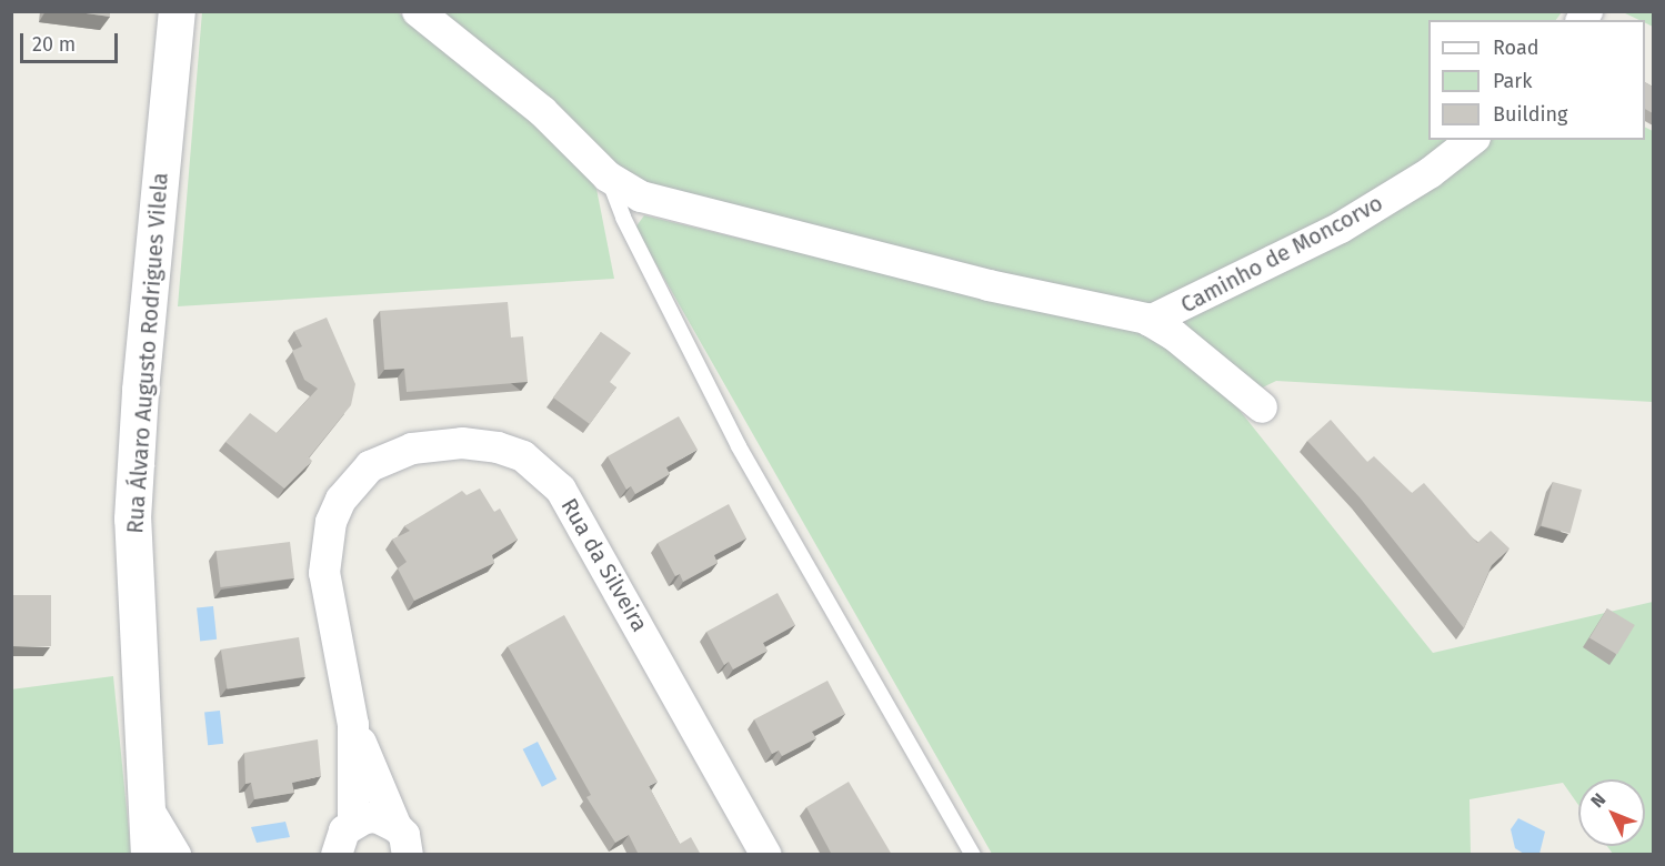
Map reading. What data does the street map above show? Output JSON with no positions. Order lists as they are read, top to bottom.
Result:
{
  "streets": {
    "main road": ["Rua Álvaro Augusto Rodrigues Vilela"],
    "street": ["Caminho de Moncorvo", "Rua da Silveira"]
  },
  "legend": ["Road", "Park", "Building"],
  "scale_bar": "20 m",
  "north": "top left"
}
